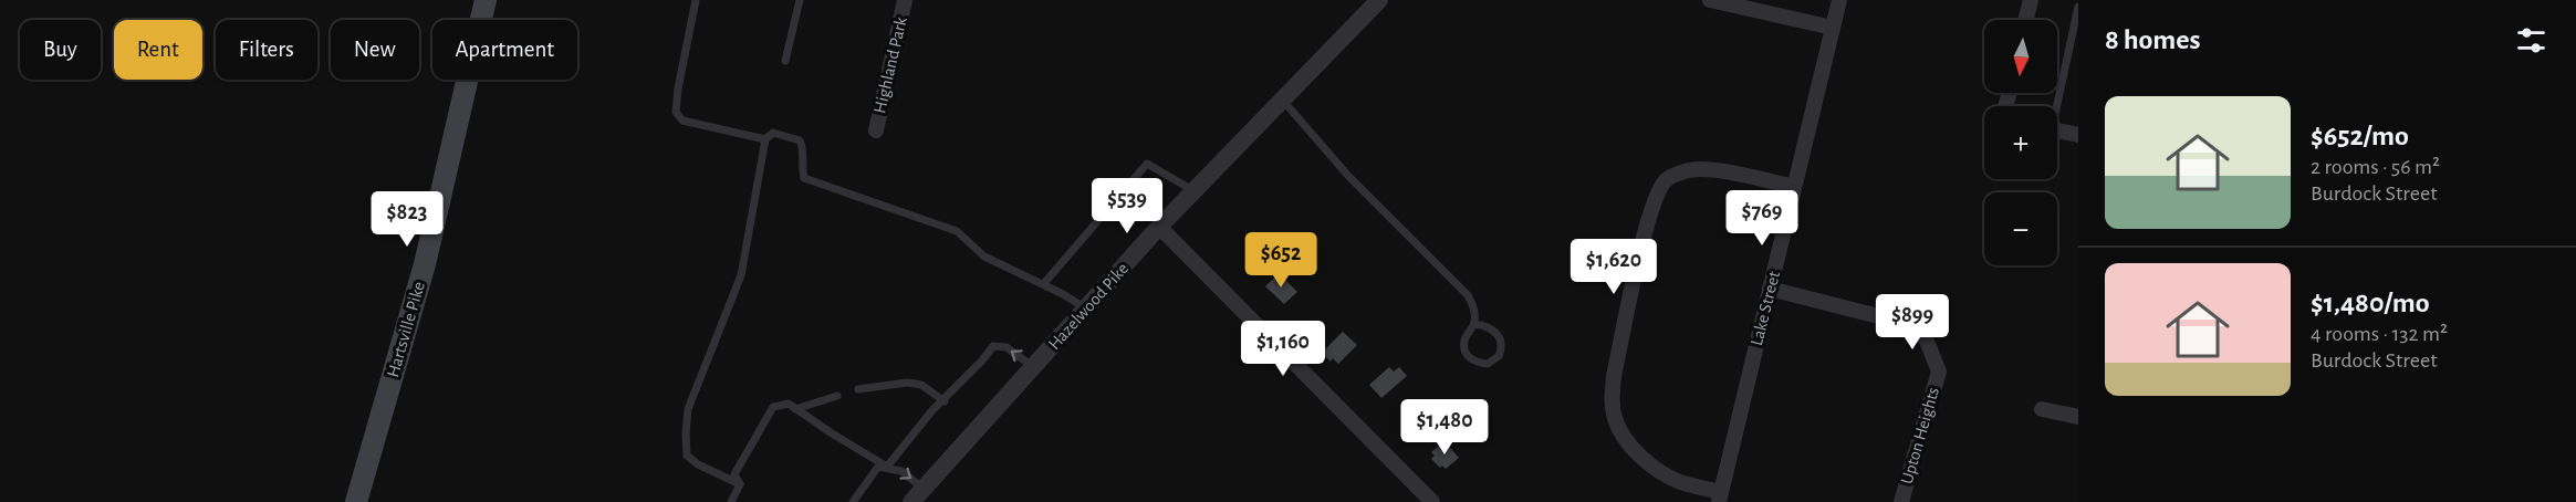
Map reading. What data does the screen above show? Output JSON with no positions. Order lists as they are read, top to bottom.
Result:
{
  "streets": {
    "main road": ["Hartsville Pike"],
    "street": [
      "Highland Park",
      "Hazelwood Pike",
      "Lake Street",
      "Upton Heights"
    ]
  },
  "crossings": [
    ["Lake Street", "Upton Heights"]
  ],
  "north": "bottom",
  "page": {
    "heading": "8 homes",
    "map_buttons": ["+", "−"],
    "chip": [
      "Buy",
      "Rent",
      "Filters",
      "New",
      "Apartment"
    ],
    "list": [
      {
        "name": "$652/mo",
        "note": "2 rooms · 56 m² · Burdock Street"
      },
      {
        "name": "$1,480/mo",
        "note": "4 rooms · 132 m² · Burdock Street"
      }
    ],
    "price": [
      "$539",
      "$769",
      "$823",
      "$652",
      "$1,620",
      "$899",
      "$1,160",
      "$1,480"
    ]
  }
}
